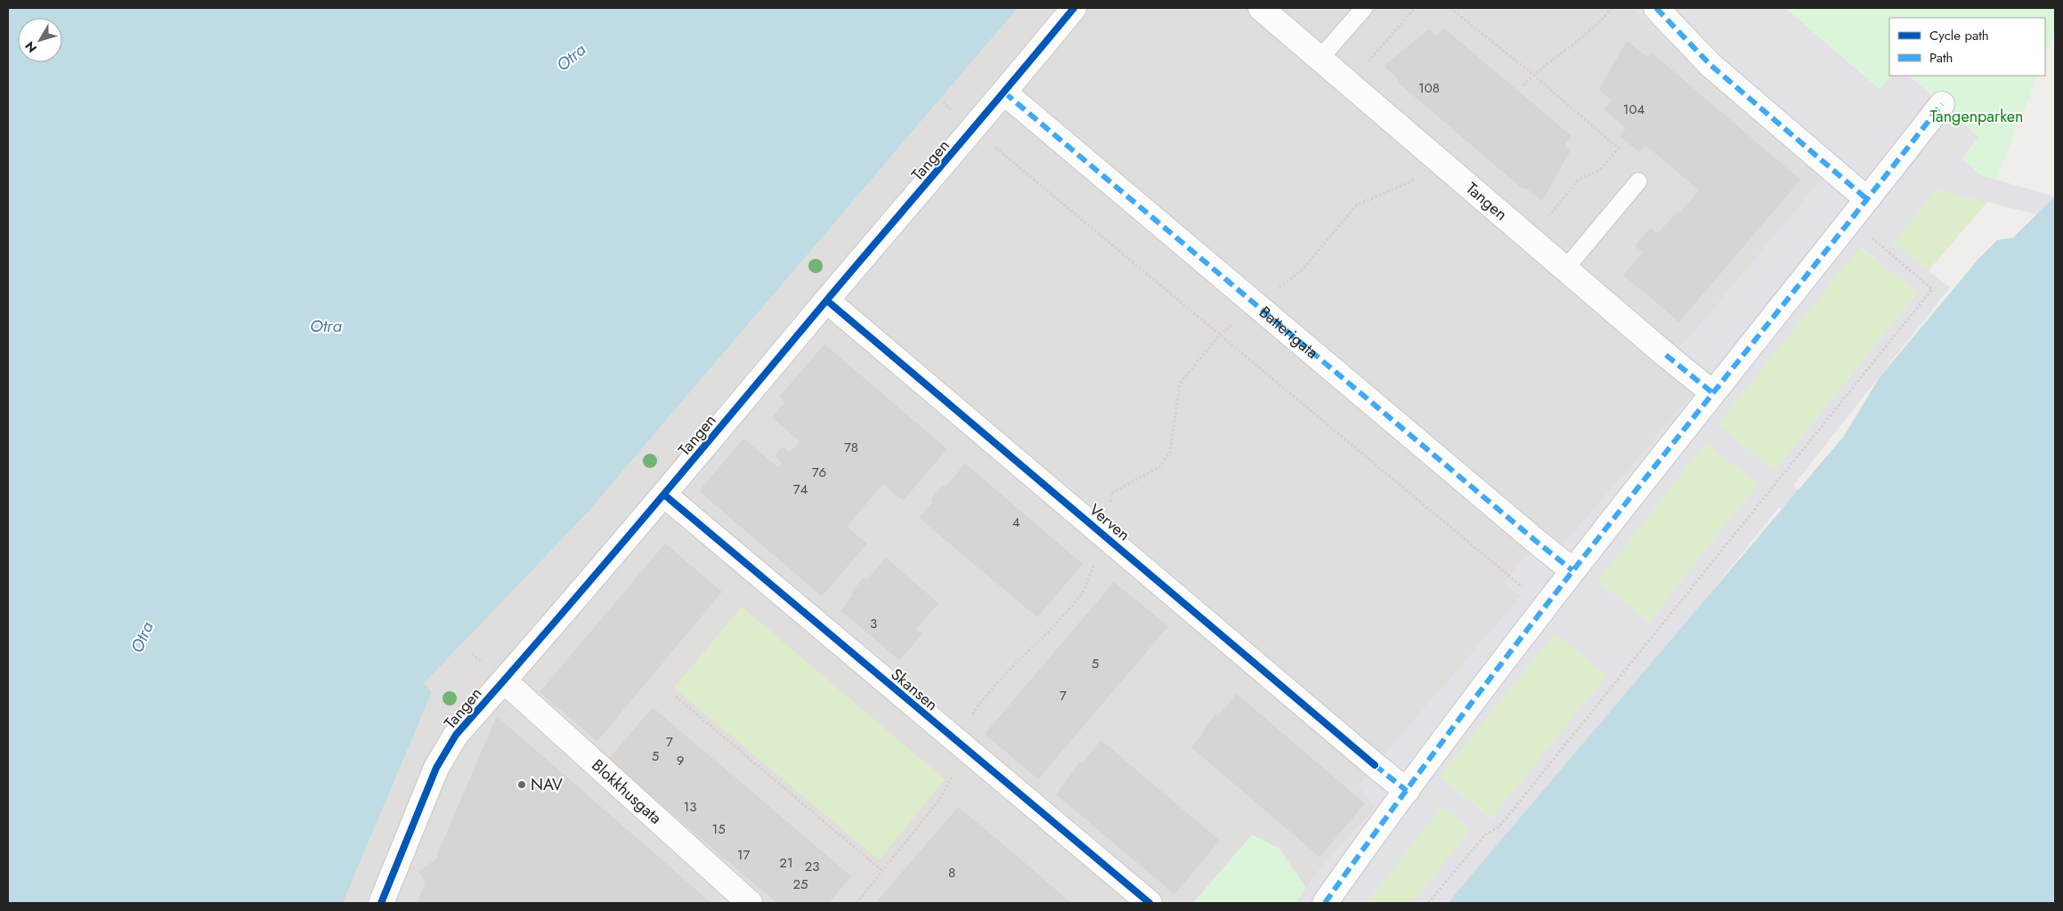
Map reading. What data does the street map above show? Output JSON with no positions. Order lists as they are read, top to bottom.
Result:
{
  "streets": {
    "street": [
      "Tangen",
      "Batterigata",
      "Verven",
      "Skansen",
      "Blokkhusgata"
    ]
  },
  "crossings": [
    ["Tangen", "Batterigata"],
    ["Tangen", "Verven"],
    ["Tangen", "Skansen"],
    ["Tangen", "Blokkhusgata"]
  ],
  "water": ["Otra"],
  "parks": ["Tangenparken"],
  "places": ["NAV"],
  "house_numbers": [
    "108",
    "104",
    "78",
    "76",
    "74",
    "4",
    "3",
    "5",
    "7",
    "7",
    "5",
    "9",
    "13",
    "15",
    "17",
    "21",
    "23",
    "8",
    "25"
  ],
  "legend": ["Cycle path", "Path"],
  "north": "bottom left"
}
